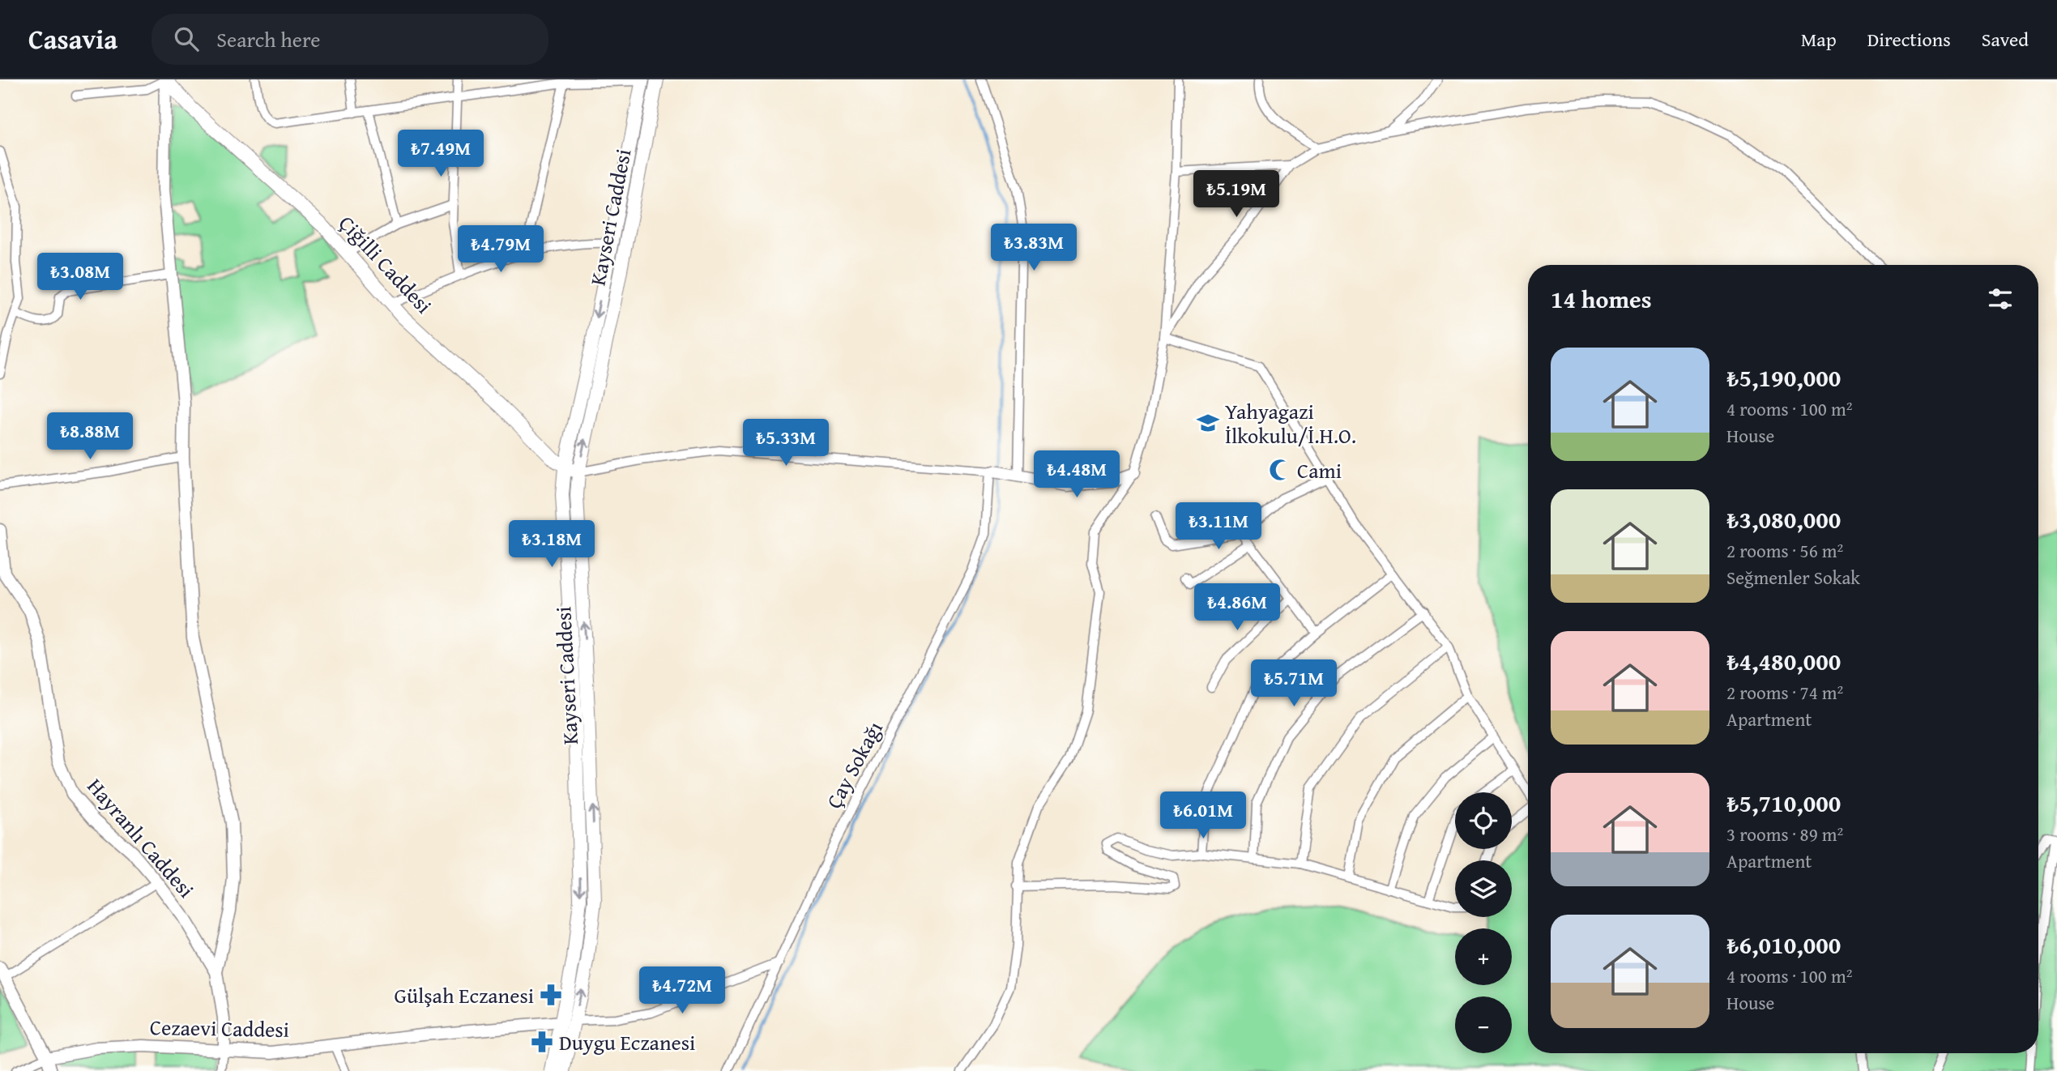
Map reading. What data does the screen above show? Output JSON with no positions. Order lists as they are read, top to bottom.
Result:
{
  "streets": {
    "main road": ["Kayseri Caddesi", "Çiğilli Caddesi"],
    "street": ["Çay Sokağı", "Hayranlı Caddesi", "Cezaevi Caddesi"]
  },
  "crossings": [
    ["Kayseri Caddesi", "Çiğilli Caddesi"],
    ["Kayseri Caddesi", "Cezaevi Caddesi"]
  ],
  "places": {
    "school or university": ["Yahyagazi İlkokulu/İ.H.O."],
    "mosque": ["Cami"],
    "pharmacy": ["Gülşah Eczanesi", "Duygu Eczanesi"]
  },
  "page": {
    "header": "Casavia",
    "search": "Search here",
    "nav": ["Map", "Directions", "Saved"],
    "price": [
      "₺7.49M",
      "₺5.19M",
      "₺3.83M",
      "₺4.79M",
      "₺3.08M",
      "₺8.88M",
      "₺5.33M",
      "₺4.48M",
      "₺3.11M",
      "₺3.18M",
      "₺4.86M",
      "₺5.71M",
      "₺6.01M",
      "₺4.72M"
    ],
    "heading": "14 homes",
    "list": [
      {
        "name": "₺5,190,000",
        "note": "4 rooms · 100 m² · House"
      },
      {
        "name": "₺3,080,000",
        "note": "2 rooms · 56 m² · Seğmenler Sokak"
      },
      {
        "name": "₺4,480,000",
        "note": "2 rooms · 74 m² · Apartment"
      },
      {
        "name": "₺5,710,000",
        "note": "3 rooms · 89 m² · Apartment"
      },
      {
        "name": "₺6,010,000",
        "note": "4 rooms · 100 m² · House"
      }
    ],
    "map_buttons": ["+", "−"]
  }
}
